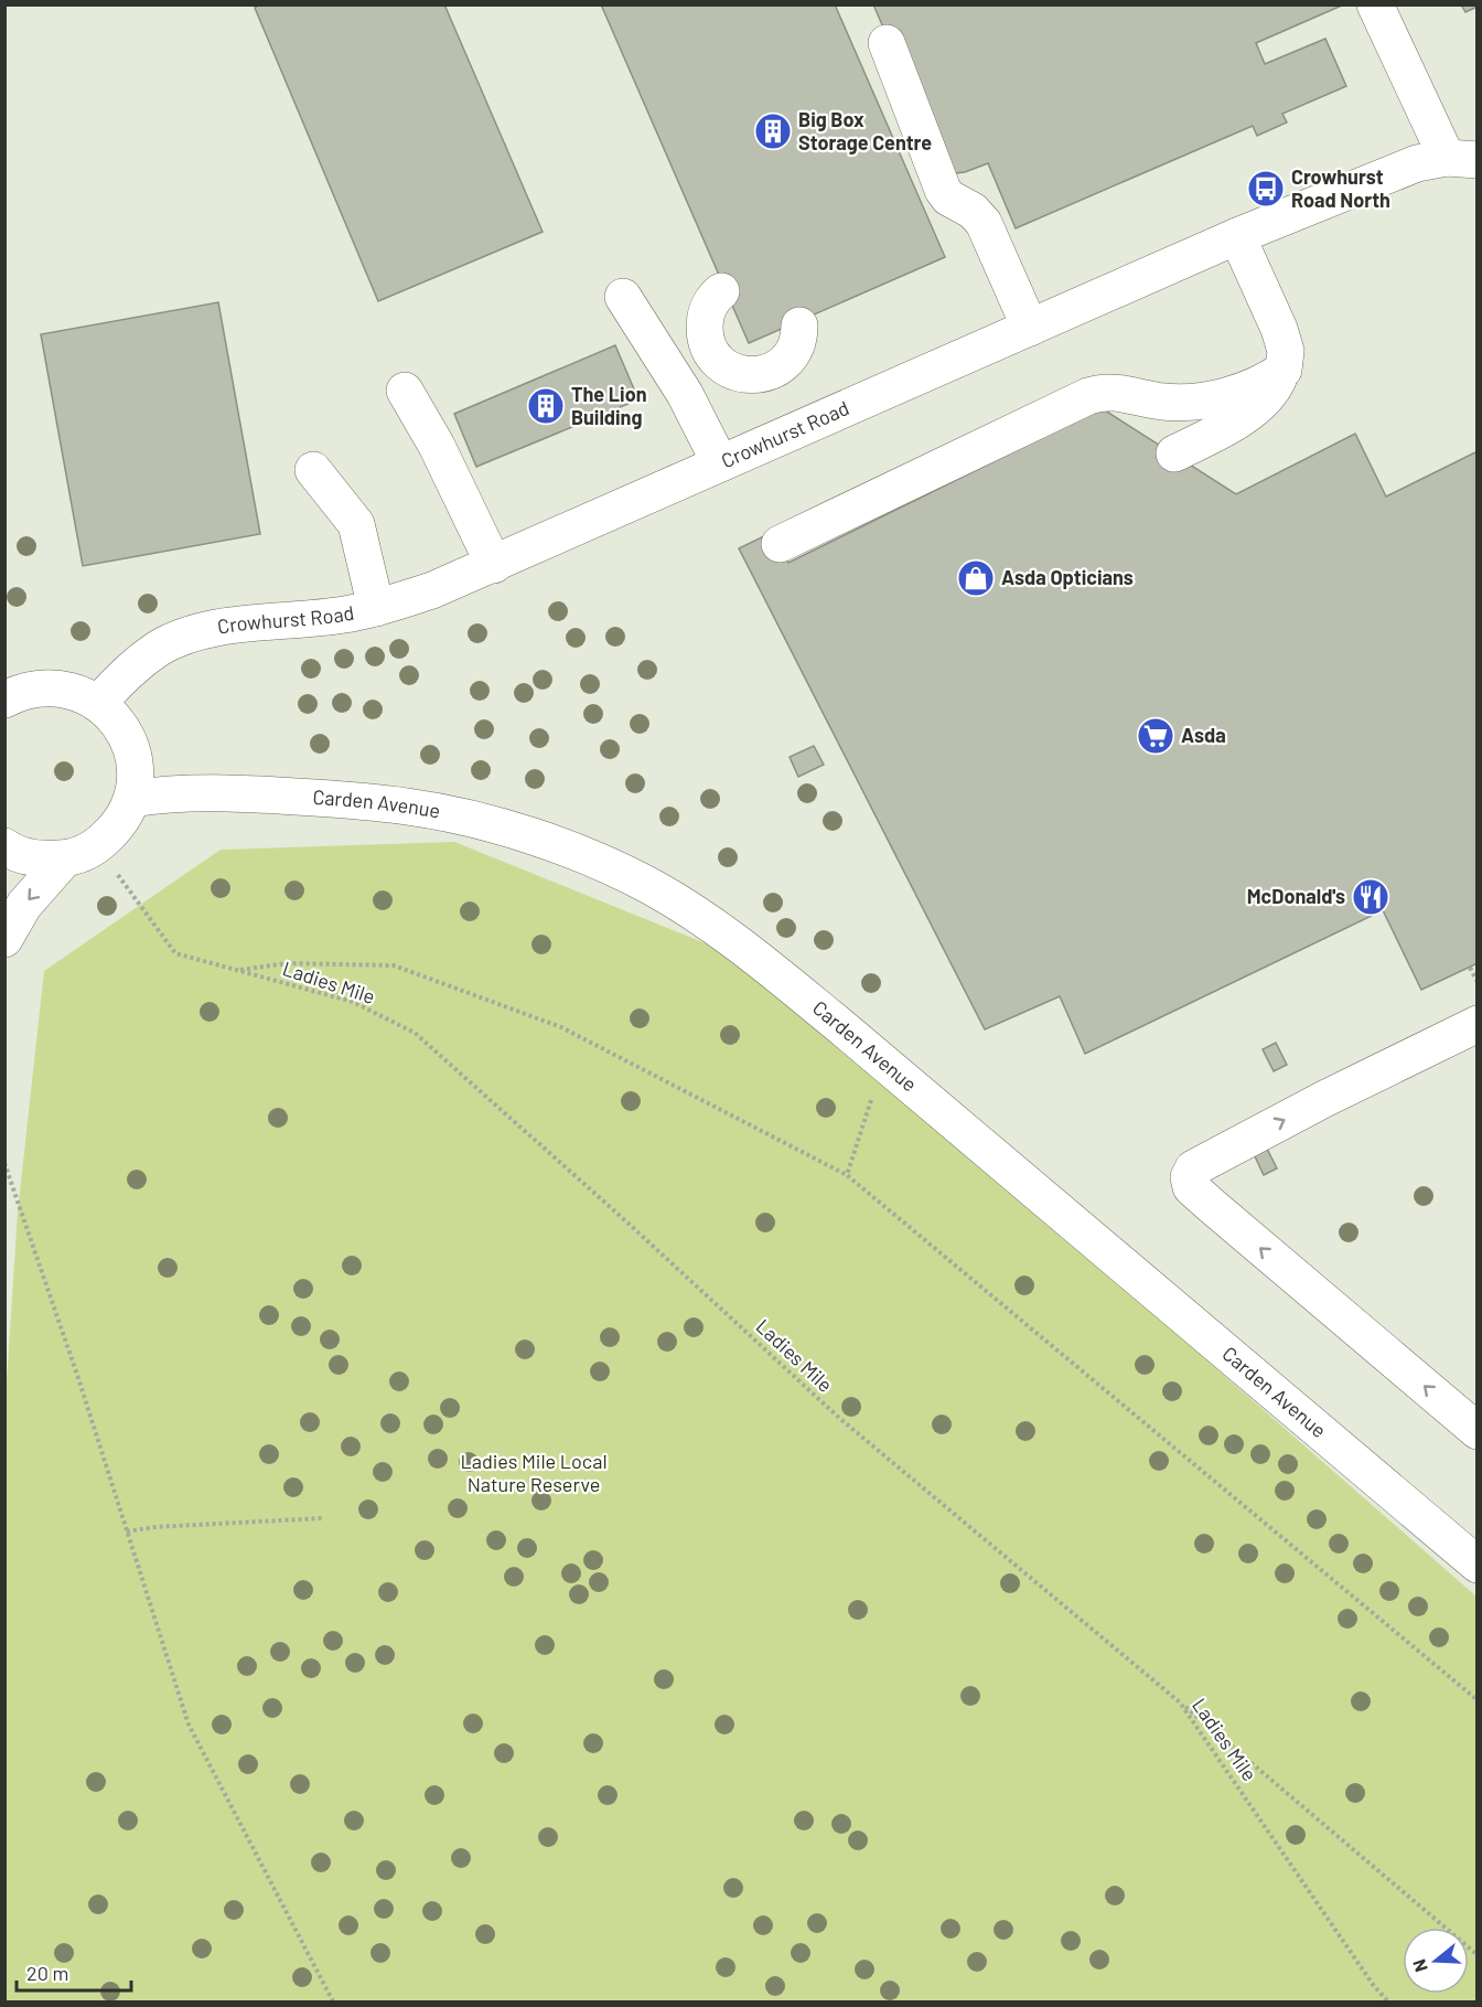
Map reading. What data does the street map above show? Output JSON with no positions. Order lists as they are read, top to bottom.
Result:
{
  "streets": {
    "main road": ["Crowhurst Road", "Carden Avenue"],
    "path": ["Ladies Mile"]
  },
  "parks": ["Ladies Mile Local Nature Reserve"],
  "places": {
    "building": ["Big Box Storage Centre", "The Lion Building"],
    "bus stop": ["Crowhurst Road North"],
    "shop": ["Asda Opticians"],
    "supermarket": ["Asda"],
    "restaurant": ["McDonald's"]
  },
  "scale_bar": "20 m",
  "north": "left"
}
